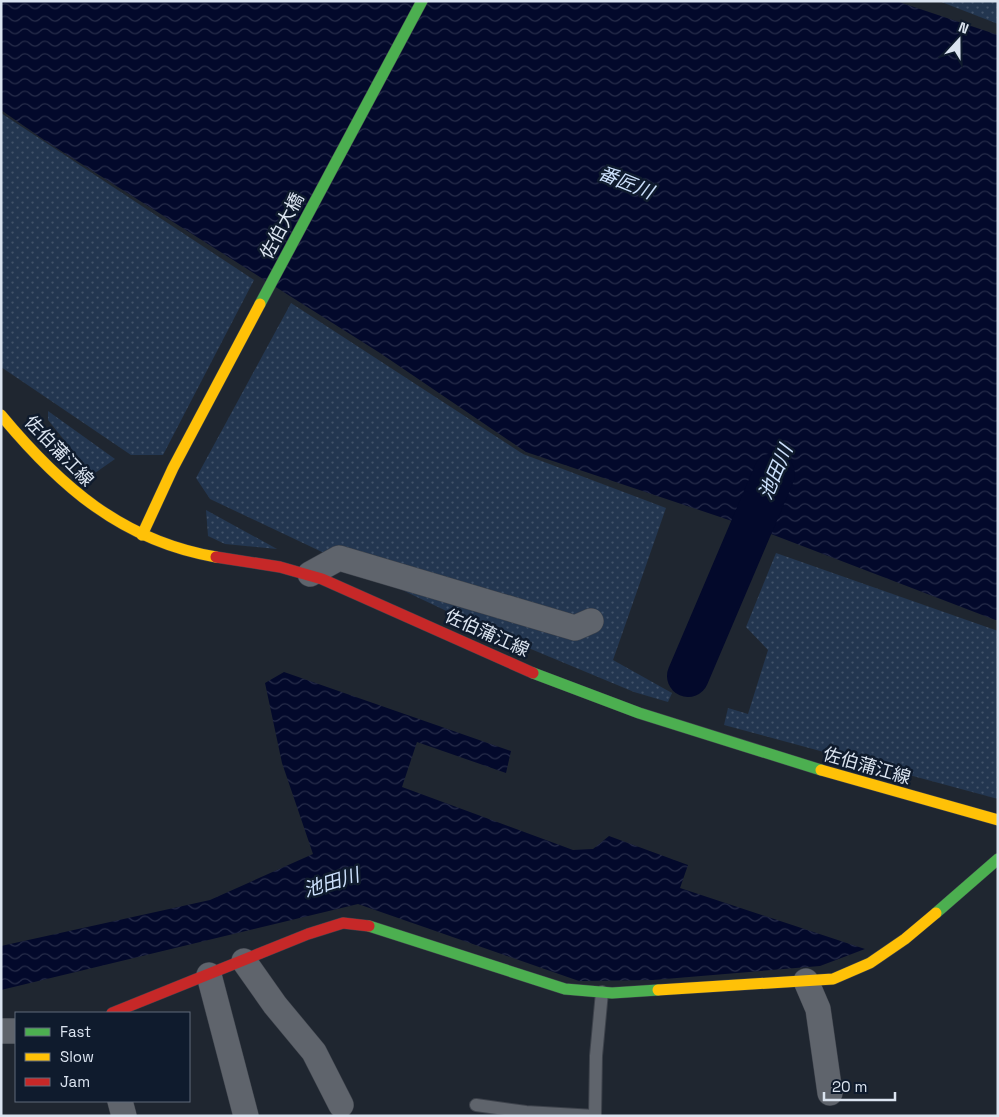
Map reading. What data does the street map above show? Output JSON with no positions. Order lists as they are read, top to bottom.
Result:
{
  "streets": {
    "street": ["佐伯大橋", "佐伯蒲江線"]
  },
  "crossings": [
    ["佐伯大橋", "佐伯蒲江線"]
  ],
  "water": ["番匠川", "池田川"],
  "legend": ["Fast", "Slow", "Jam"],
  "scale_bar": "20 m",
  "north": "top"
}
